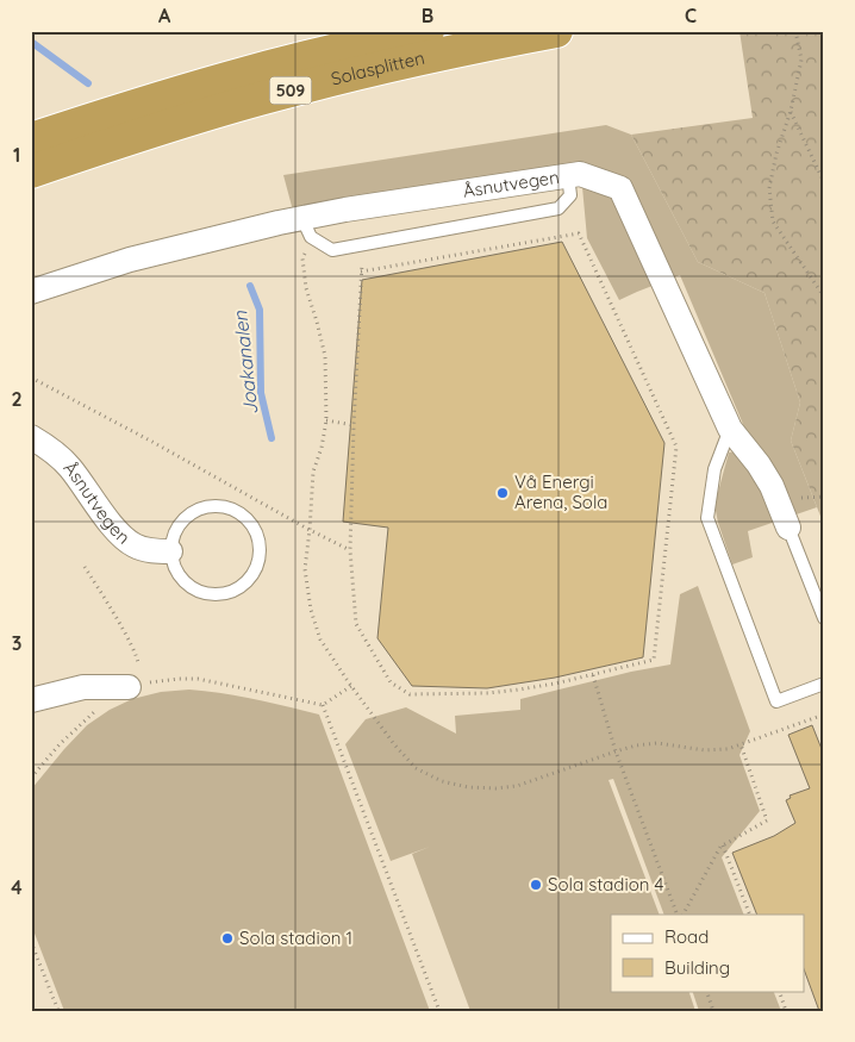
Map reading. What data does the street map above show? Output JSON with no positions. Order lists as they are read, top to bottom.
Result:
{
  "streets": {
    "highway": ["Solasplitten", "509"],
    "street": ["Åsnutvegen"]
  },
  "water": ["Joakanalen"],
  "places": ["Vå Energi Arena, Sola", "Sola stadion 4", "Sola stadion 1"],
  "legend": ["Road", "Building"],
  "grid": {
    "columns": ["A", "B", "C"],
    "rows": [
      "1",
      "2",
      "3",
      "4"
    ]
  }
}
